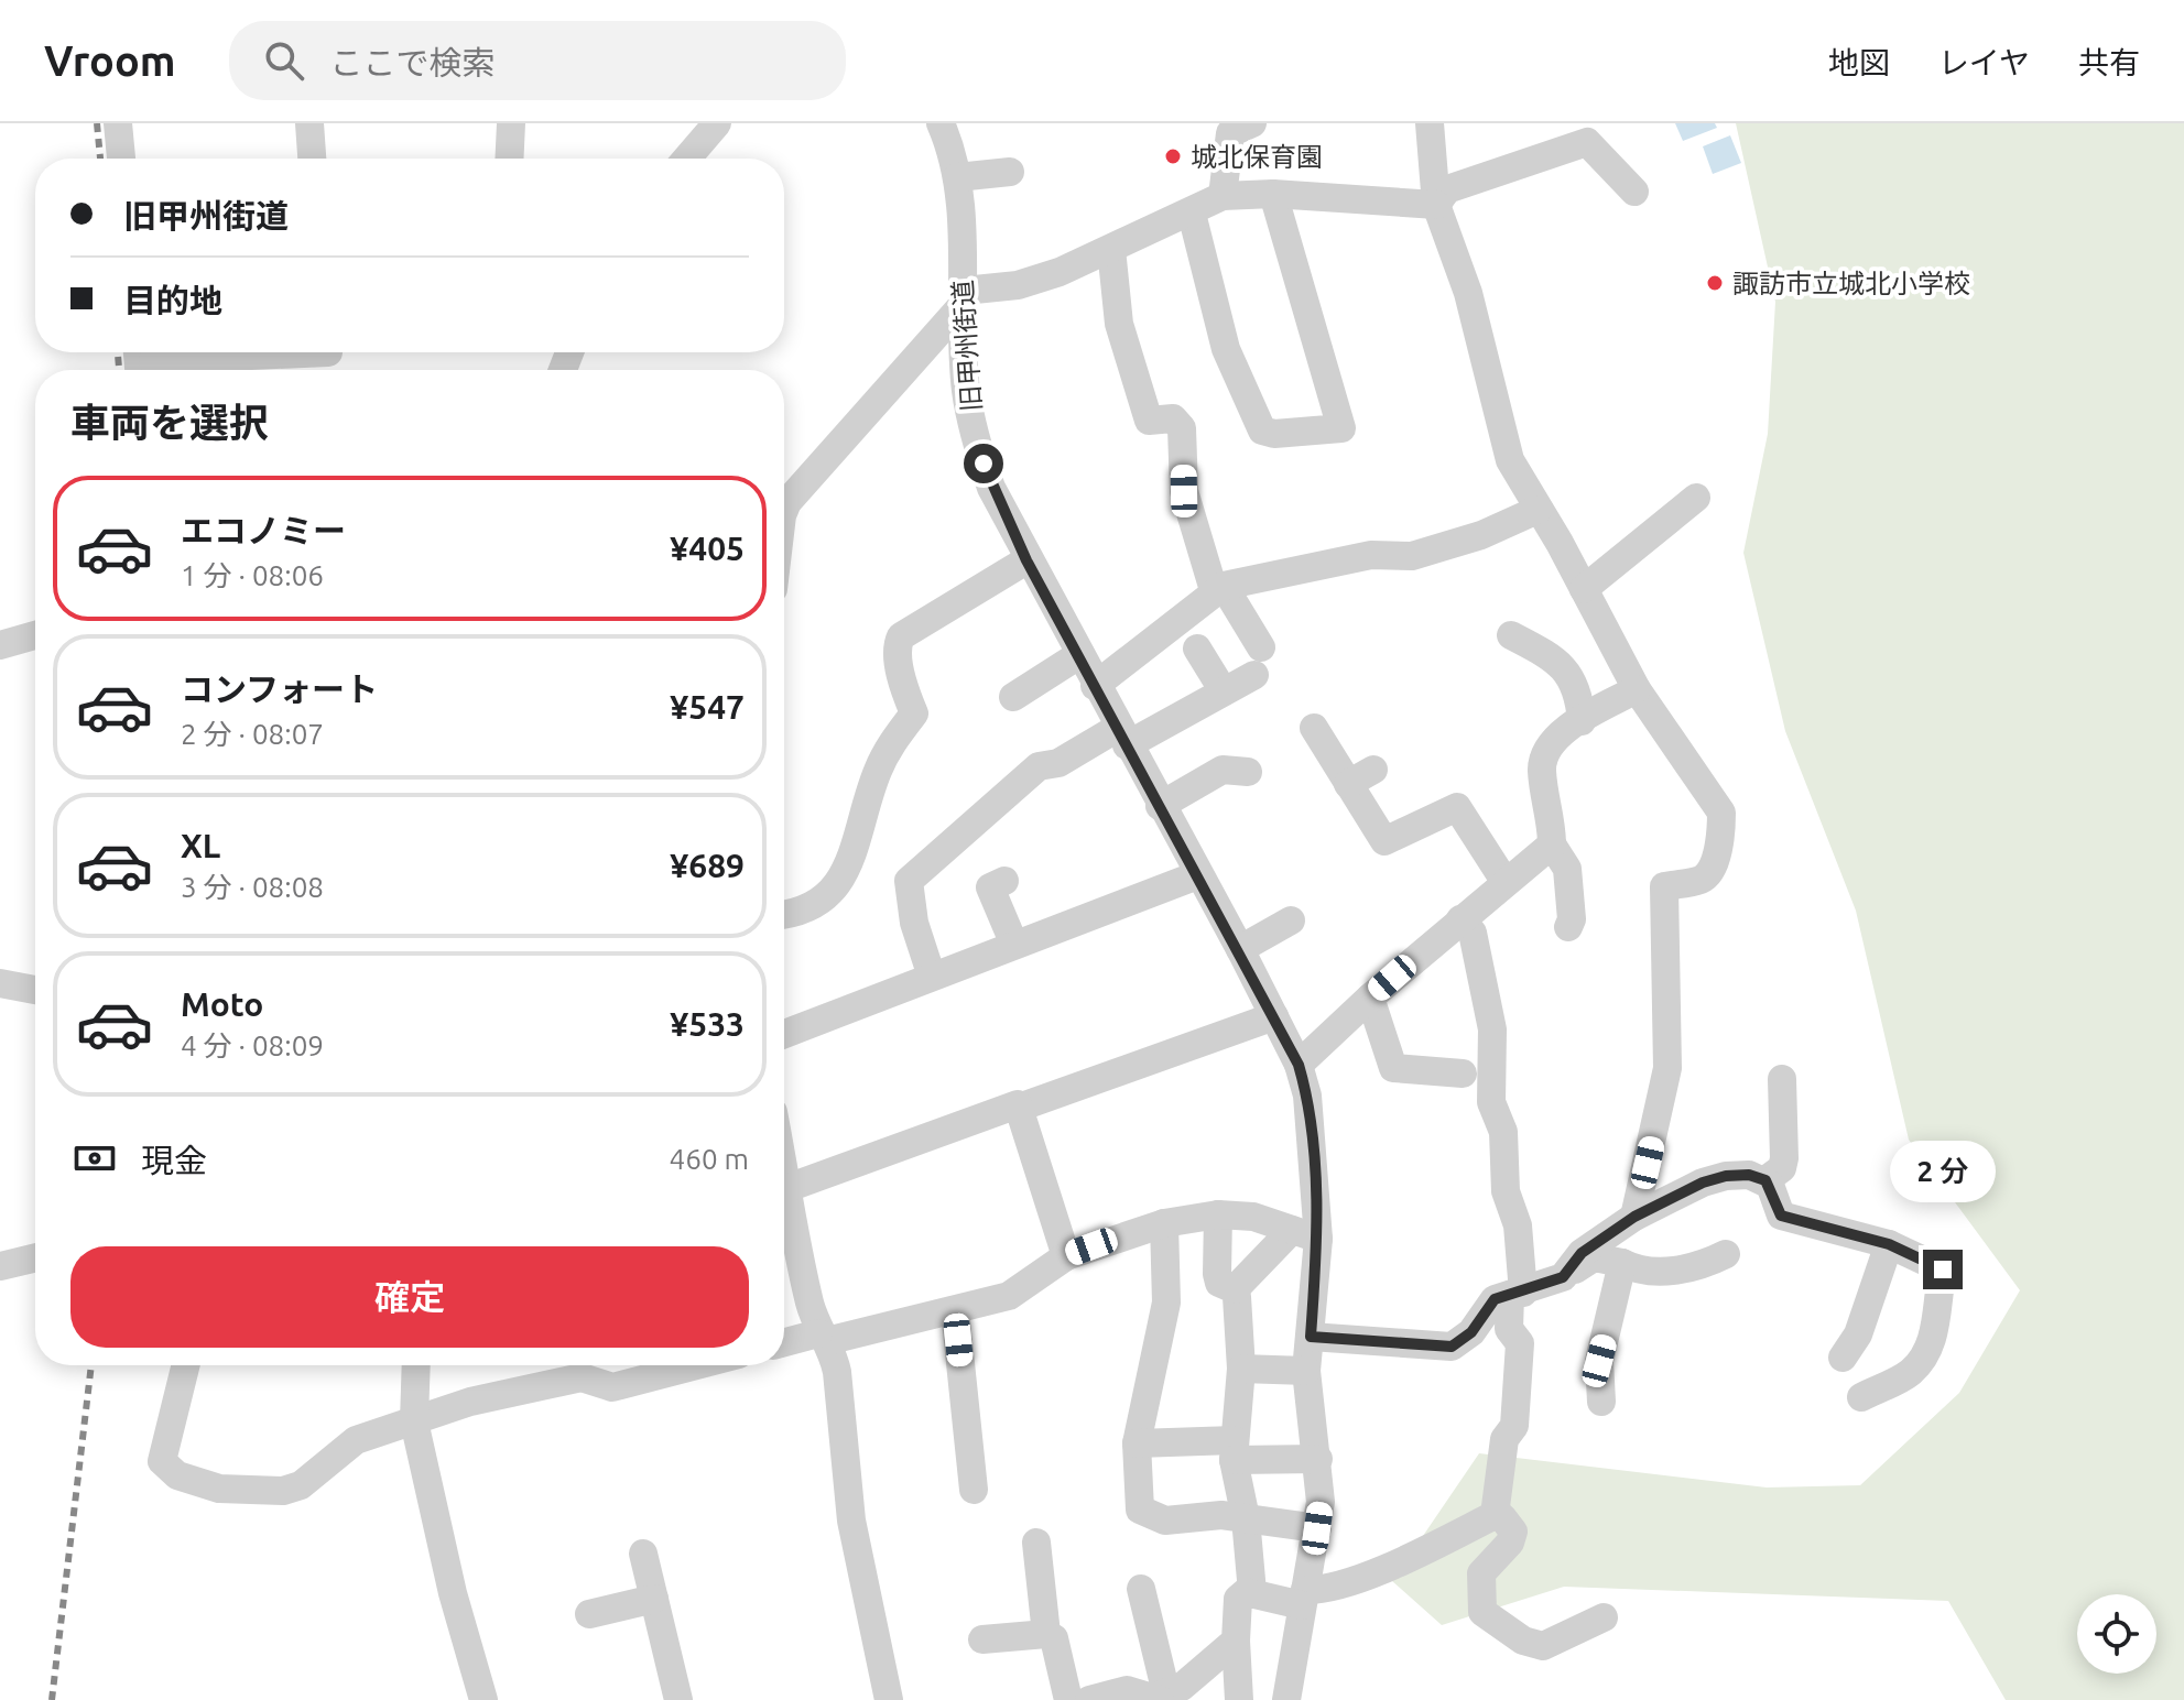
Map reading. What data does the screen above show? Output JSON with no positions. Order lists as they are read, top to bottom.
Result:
{
  "streets": {
    "street": ["旧甲州街道"]
  },
  "places": ["城北保育園", "諏訪市立城北小学校"],
  "page": {
    "header": "Vroom",
    "search": "ここで検索",
    "nav": ["地図", "レイヤ", "共有"],
    "banner": ["旧甲州街道", "目的地"],
    "heading": "車両を選択",
    "list": [
      {
        "name": "エコノミー",
        "note": "1 分 · 08:06",
        "value": "¥405"
      },
      {
        "name": "コンフォート",
        "note": "2 分 · 08:07",
        "value": "¥547"
      },
      {
        "name": "XL",
        "note": "3 分 · 08:08",
        "value": "¥689"
      },
      {
        "name": "Moto",
        "note": "4 分 · 08:09",
        "value": "¥533"
      }
    ],
    "pay": ["現金", "460 m"],
    "bubble": "2 分",
    "buttons": "確定"
  }
}
